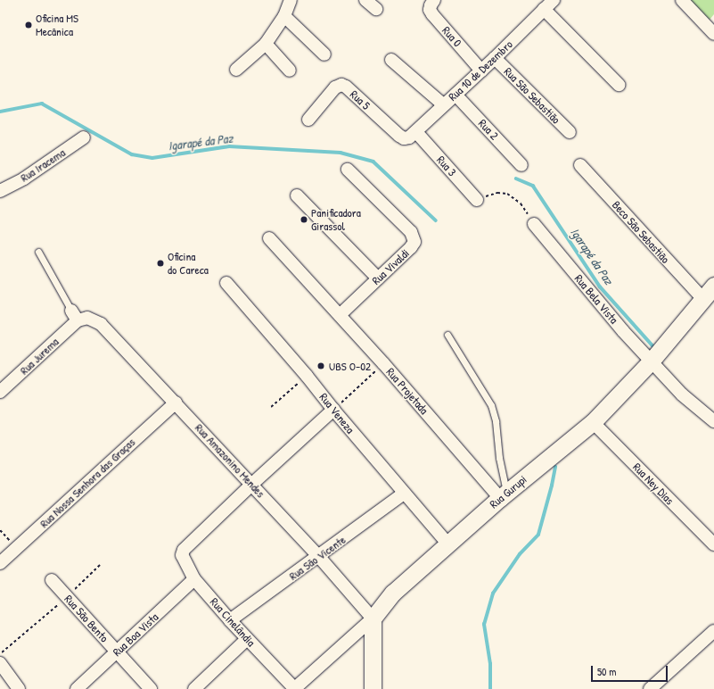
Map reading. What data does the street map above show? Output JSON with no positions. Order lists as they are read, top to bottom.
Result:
{
  "streets": {
    "street": [
      "Rua 0",
      "Rua 10 de Dezembro",
      "Rua São Sebastião",
      "Rua 5",
      "Rua 2",
      "Rua Iracema",
      "Rua 3",
      "Beco São Sebastião",
      "Rua Vivaldi",
      "Rua Bela Vista",
      "Rua Jurema",
      "Rua Projetada",
      "Rua Veneza",
      "Rua Amazonino Mendes",
      "Rua Nossa Senhora das Graças",
      "Rua Ney Dias",
      "Rua Gurupi",
      "Rua São Vicente",
      "Rua São Bento",
      "Rua Cinelândia",
      "Rua Boa Vista"
    ]
  },
  "crossings": [
    ["Rua 0", "Rua 10 de Dezembro"],
    ["Rua 10 de Dezembro", "Rua São Sebastião"],
    ["Rua 10 de Dezembro", "Rua 5"],
    ["Rua 10 de Dezembro", "Rua 2"],
    ["Rua 10 de Dezembro", "Rua 3"],
    ["Rua 5", "Rua 3"],
    ["Beco São Sebastião", "Rua Gurupi"],
    ["Rua Vivaldi", "Rua Projetada"],
    ["Rua Bela Vista", "Rua Gurupi"],
    ["Rua Jurema", "Rua Amazonino Mendes"],
    ["Rua Projetada", "Rua Gurupi"],
    ["Rua Veneza", "Rua Gurupi"],
    ["Rua Veneza", "Rua São Vicente"],
    ["Rua Amazonino Mendes", "Rua Nossa Senhora das Graças"],
    ["Rua Amazonino Mendes", "Rua Gurupi"],
    ["Rua Amazonino Mendes", "Rua São Vicente"],
    ["Rua Amazonino Mendes", "Rua Cinelândia"],
    ["Rua Ney Dias", "Rua Gurupi"],
    ["Rua Gurupi", "Rua Cinelândia"],
    ["Rua São Vicente", "Rua Cinelândia"],
    ["Rua São Bento", "Rua Boa Vista"],
    ["Rua Cinelândia", "Rua Boa Vista"]
  ],
  "water": ["Igarapé da Paz"],
  "places": [
    "Oficina MS Mecânica",
    "Panificadora Girassol",
    "Oficina do Careca",
    "UBS O-02"
  ],
  "scale_bar": "50 m"
}
